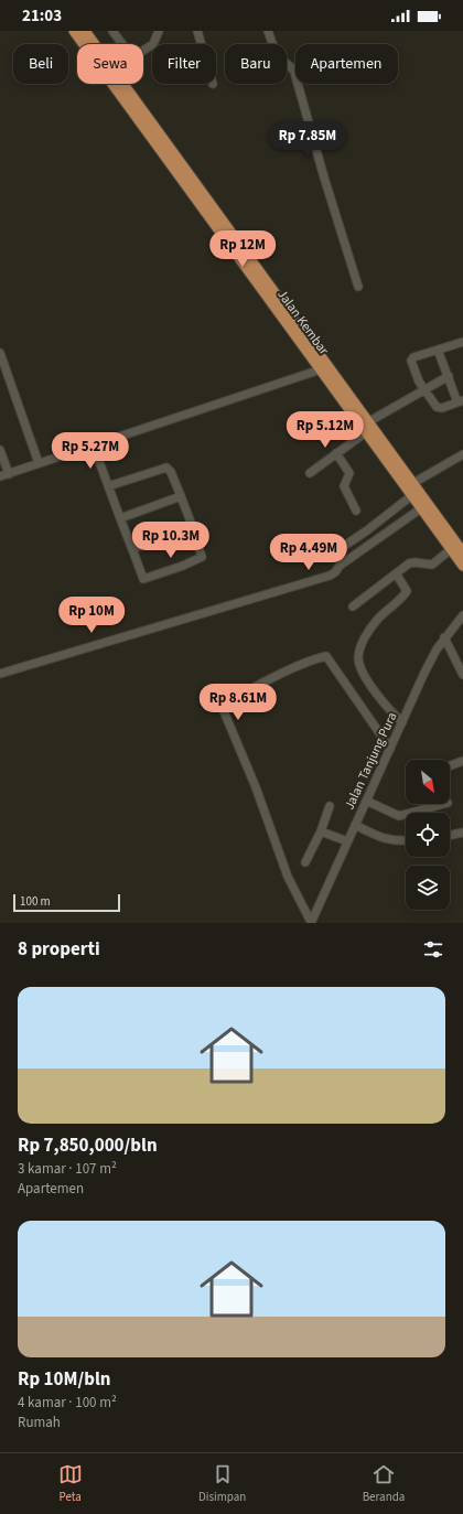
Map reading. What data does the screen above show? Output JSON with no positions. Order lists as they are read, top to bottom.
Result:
{
  "streets": {
    "main road": ["Jalan Kembar"],
    "street": ["Jalan Tanjung Pura"]
  },
  "scale_bar": "100 m",
  "north": "bottom right",
  "page": {
    "status": "21:03",
    "chip": [
      "Beli",
      "Sewa",
      "Filter",
      "Baru",
      "Apartemen"
    ],
    "price": [
      "Rp 7.85M",
      "Rp 12M",
      "Rp 5.12M",
      "Rp 5.27M",
      "Rp 10.3M",
      "Rp 4.49M",
      "Rp 10M",
      "Rp 8.61M"
    ],
    "scale": "100 m",
    "heading": "8 properti",
    "list": [
      {
        "name": "Rp 7,850,000/bln",
        "note": "3 kamar · 107 m² · Apartemen"
      },
      {
        "name": "Rp 10M/bln",
        "note": "4 kamar · 100 m² · Rumah"
      }
    ],
    "tabs": ["Peta", "Disimpan", "Beranda"]
  }
}
